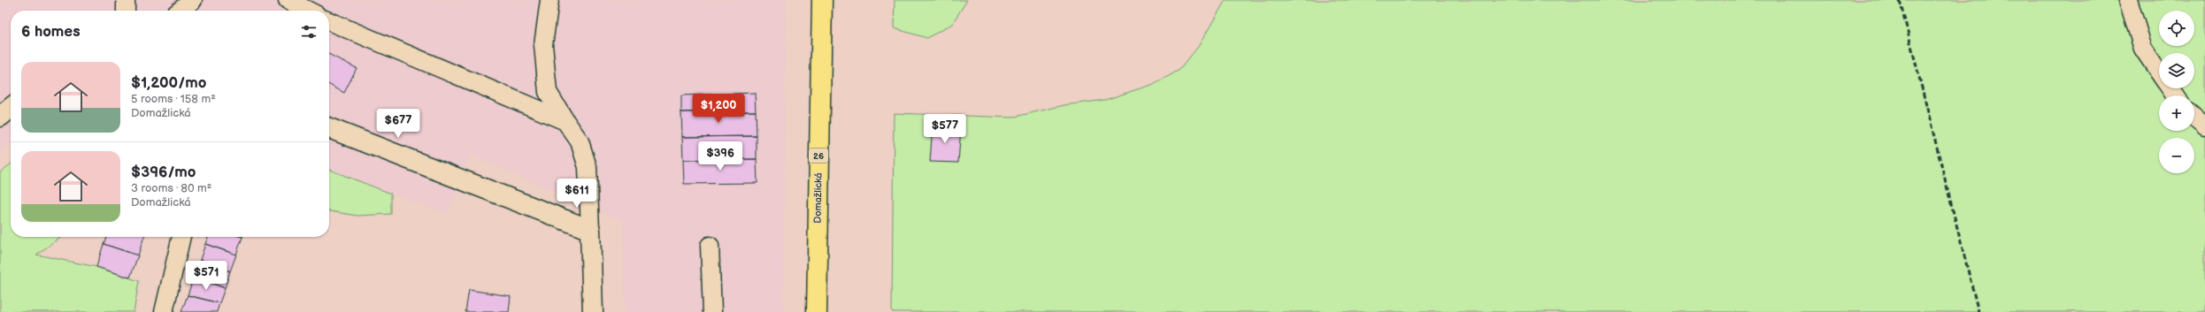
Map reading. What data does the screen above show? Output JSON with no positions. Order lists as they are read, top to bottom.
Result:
{
  "streets": {
    "main road": ["26", "Domažlická"]
  },
  "page": {
    "map_buttons": ["+", "−"],
    "heading": "6 homes",
    "list": [
      {
        "name": "$1,200/mo",
        "note": "5 rooms · 158 m² · Domažlická"
      },
      {
        "name": "$396/mo",
        "note": "3 rooms · 80 m² · Domažlická"
      }
    ],
    "price": [
      "$1,200",
      "$677",
      "$577",
      "$396",
      "$611",
      "$571"
    ]
  }
}
